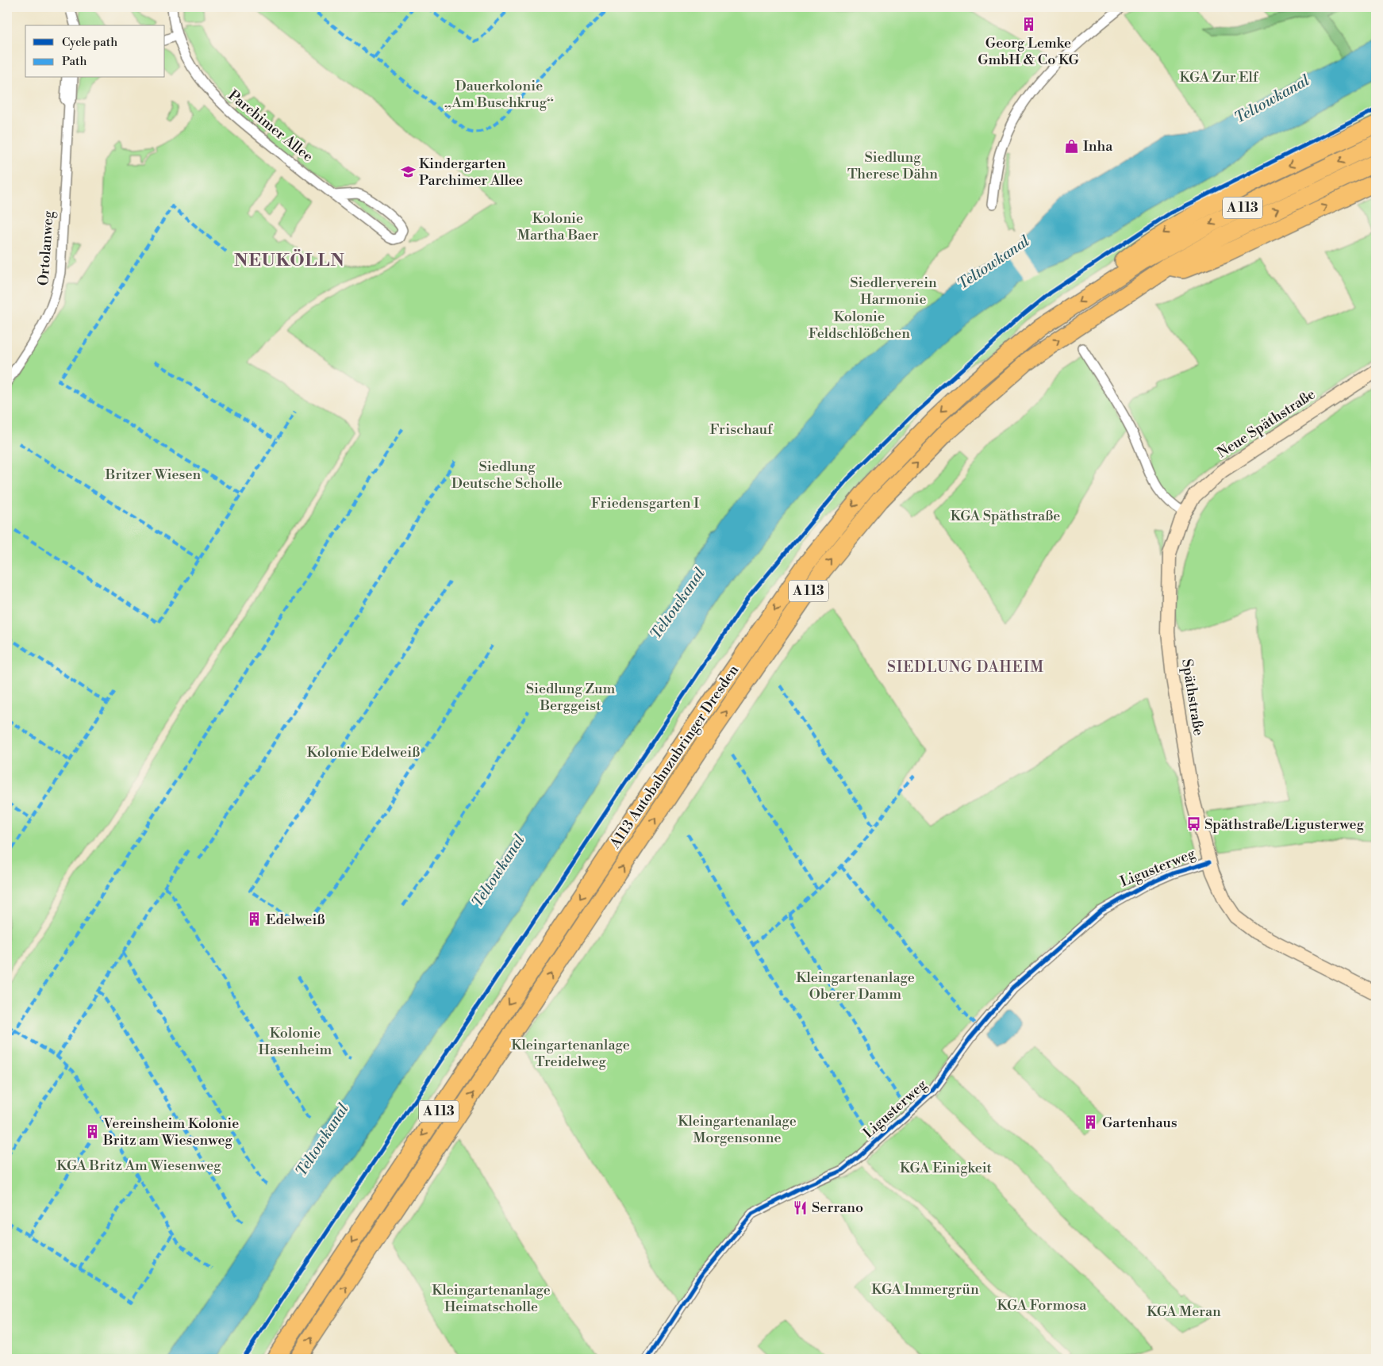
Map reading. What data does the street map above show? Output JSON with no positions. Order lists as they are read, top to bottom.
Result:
{
  "streets": {
    "highway": ["A 113", "A113 Autobahnzubringer Dresden"],
    "main road": ["Neue Späthstraße", "Späthstraße"],
    "street": ["Parchimer Allee", "Ortolanweg", "Ligusterweg"]
  },
  "crossings": [
    ["A 113", "A113 Autobahnzubringer Dresden"],
    ["Neue Späthstraße", "Späthstraße"],
    ["Späthstraße", "Ligusterweg"]
  ],
  "districts": ["NEUKÖLLN", "SIEDLUNG DAHEIM"],
  "water": ["Teltowkanal"],
  "parks": [
    "KGA Zur Elf",
    "Dauerkolonie „Am Buschkrug“",
    "Siedlung Therese Dähn",
    "Kolonie Martha Baer",
    "Siedlerverein Harmonie",
    "Kolonie Feldschlößchen",
    "Frischauf",
    "Siedlung Deutsche Scholle",
    "Britzer Wiesen",
    "Friedensgarten I",
    "KGA Späthstraße",
    "Siedlung Zum Berggeist",
    "Kolonie Edelweiß",
    "Kleingartenanlage Oberer Damm",
    "Kolonie Hasenheim",
    "Kleingartenanlage Treidelweg",
    "Kleingartenanlage Morgensonne",
    "KGA Britz Am Wiesenweg",
    "KGA Einigkeit",
    "KGA Immergrün",
    "Kleingartenanlage Heimatscholle",
    "KGA Formosa",
    "KGA Meran"
  ],
  "places": {
    "building": [
      "Georg Lemke GmbH & Co KG",
      "Edelweiß",
      "Gartenhaus",
      "Vereinsheim Kolonie Britz am Wiesenweg"
    ],
    "shop": ["Inha"],
    "school or university": ["Kindergarten Parchimer Allee"],
    "bus stop": ["Späthstraße/Ligusterweg"],
    "restaurant": ["Serrano"]
  },
  "legend": ["Cycle path", "Path"]
}
